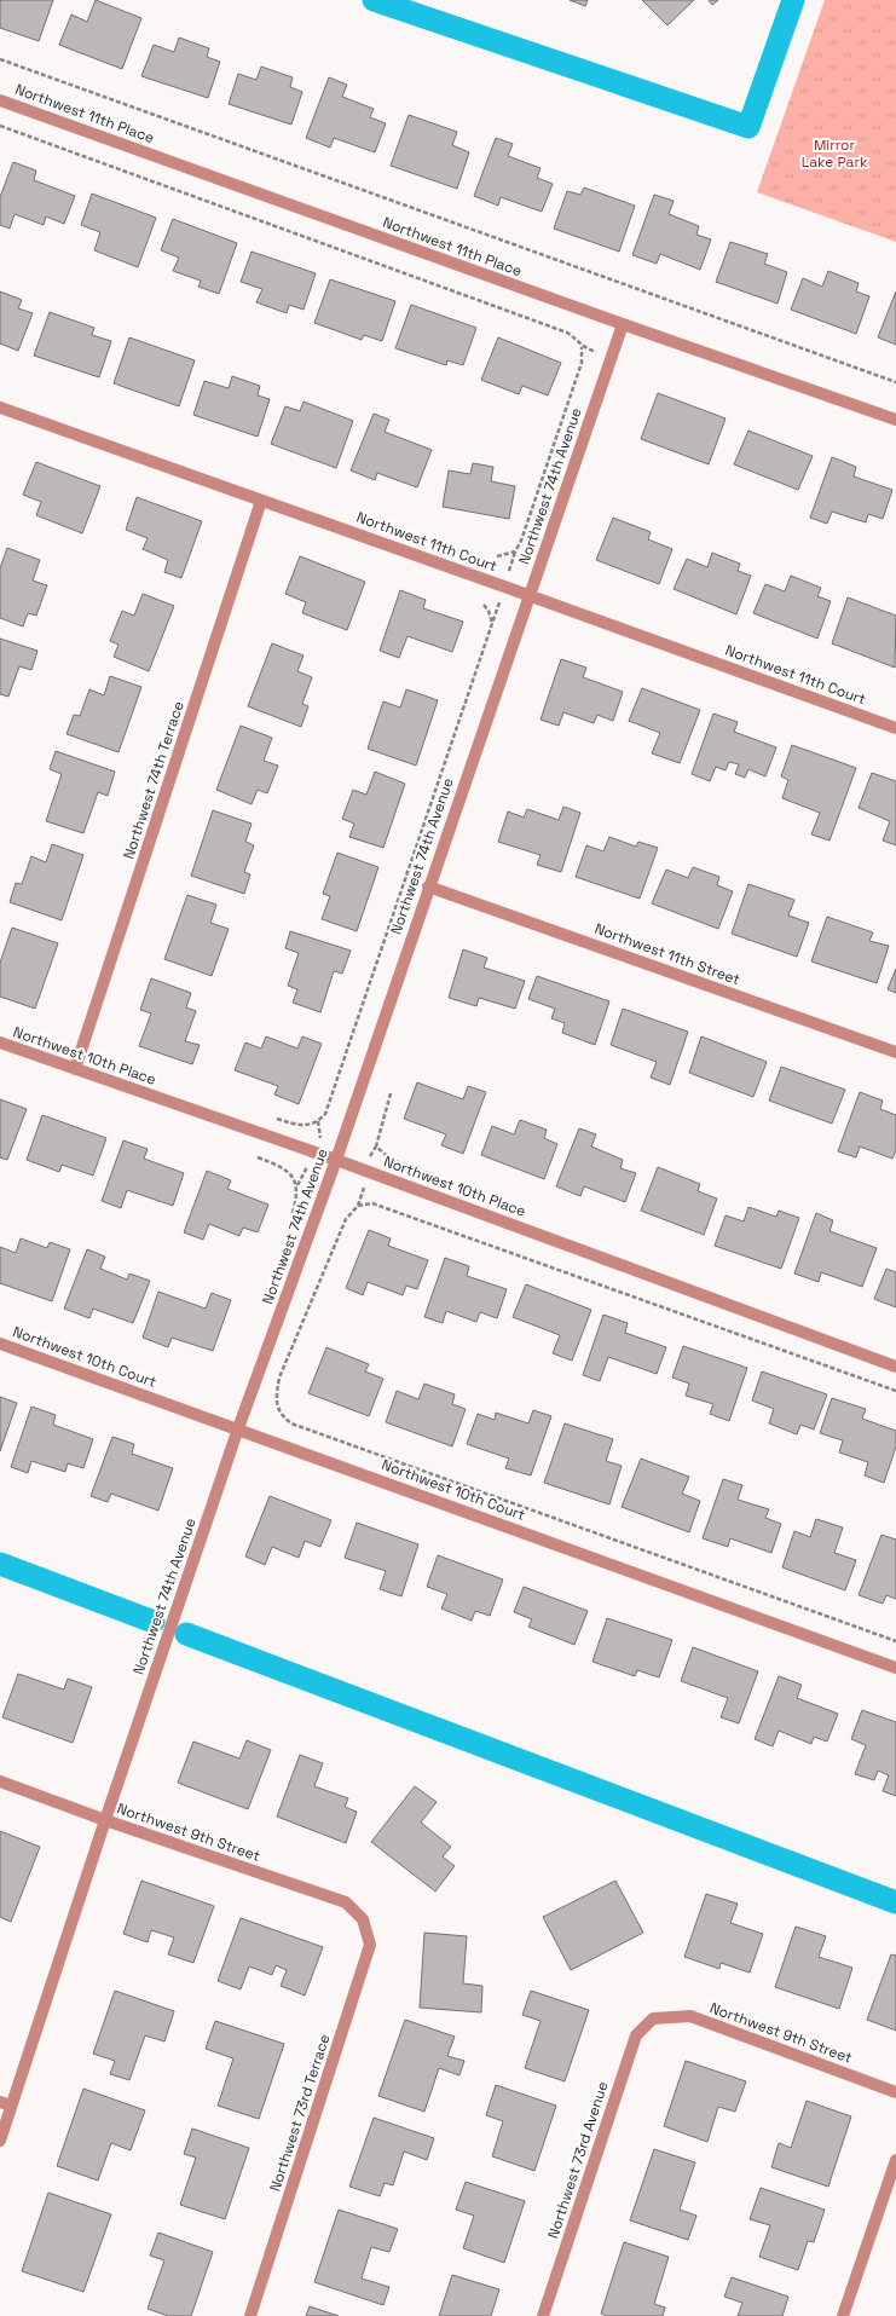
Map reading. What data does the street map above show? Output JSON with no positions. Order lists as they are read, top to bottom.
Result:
{
  "streets": {
    "street": [
      "Northwest 11th Place",
      "Northwest 74th Avenue",
      "Northwest 11th Court",
      "Northwest 74th Terrace",
      "Northwest 11th Street",
      "Northwest 10th Place",
      "Northwest 10th Court",
      "Northwest 9th Street",
      "Northwest 73rd Terrace",
      "Northwest 73rd Avenue"
    ]
  },
  "crossings": [
    ["Northwest 11th Place", "Northwest 74th Avenue"],
    ["Northwest 74th Avenue", "Northwest 11th Court"],
    ["Northwest 74th Avenue", "Northwest 11th Street"],
    ["Northwest 74th Avenue", "Northwest 10th Place"],
    ["Northwest 74th Avenue", "Northwest 10th Court"],
    ["Northwest 74th Avenue", "Northwest 9th Street"],
    ["Northwest 11th Court", "Northwest 74th Terrace"],
    ["Northwest 74th Terrace", "Northwest 10th Place"],
    ["Northwest 9th Street", "Northwest 73rd Terrace"],
    ["Northwest 9th Street", "Northwest 73rd Avenue"]
  ],
  "parks": ["Mirror Lake Park"]
}
